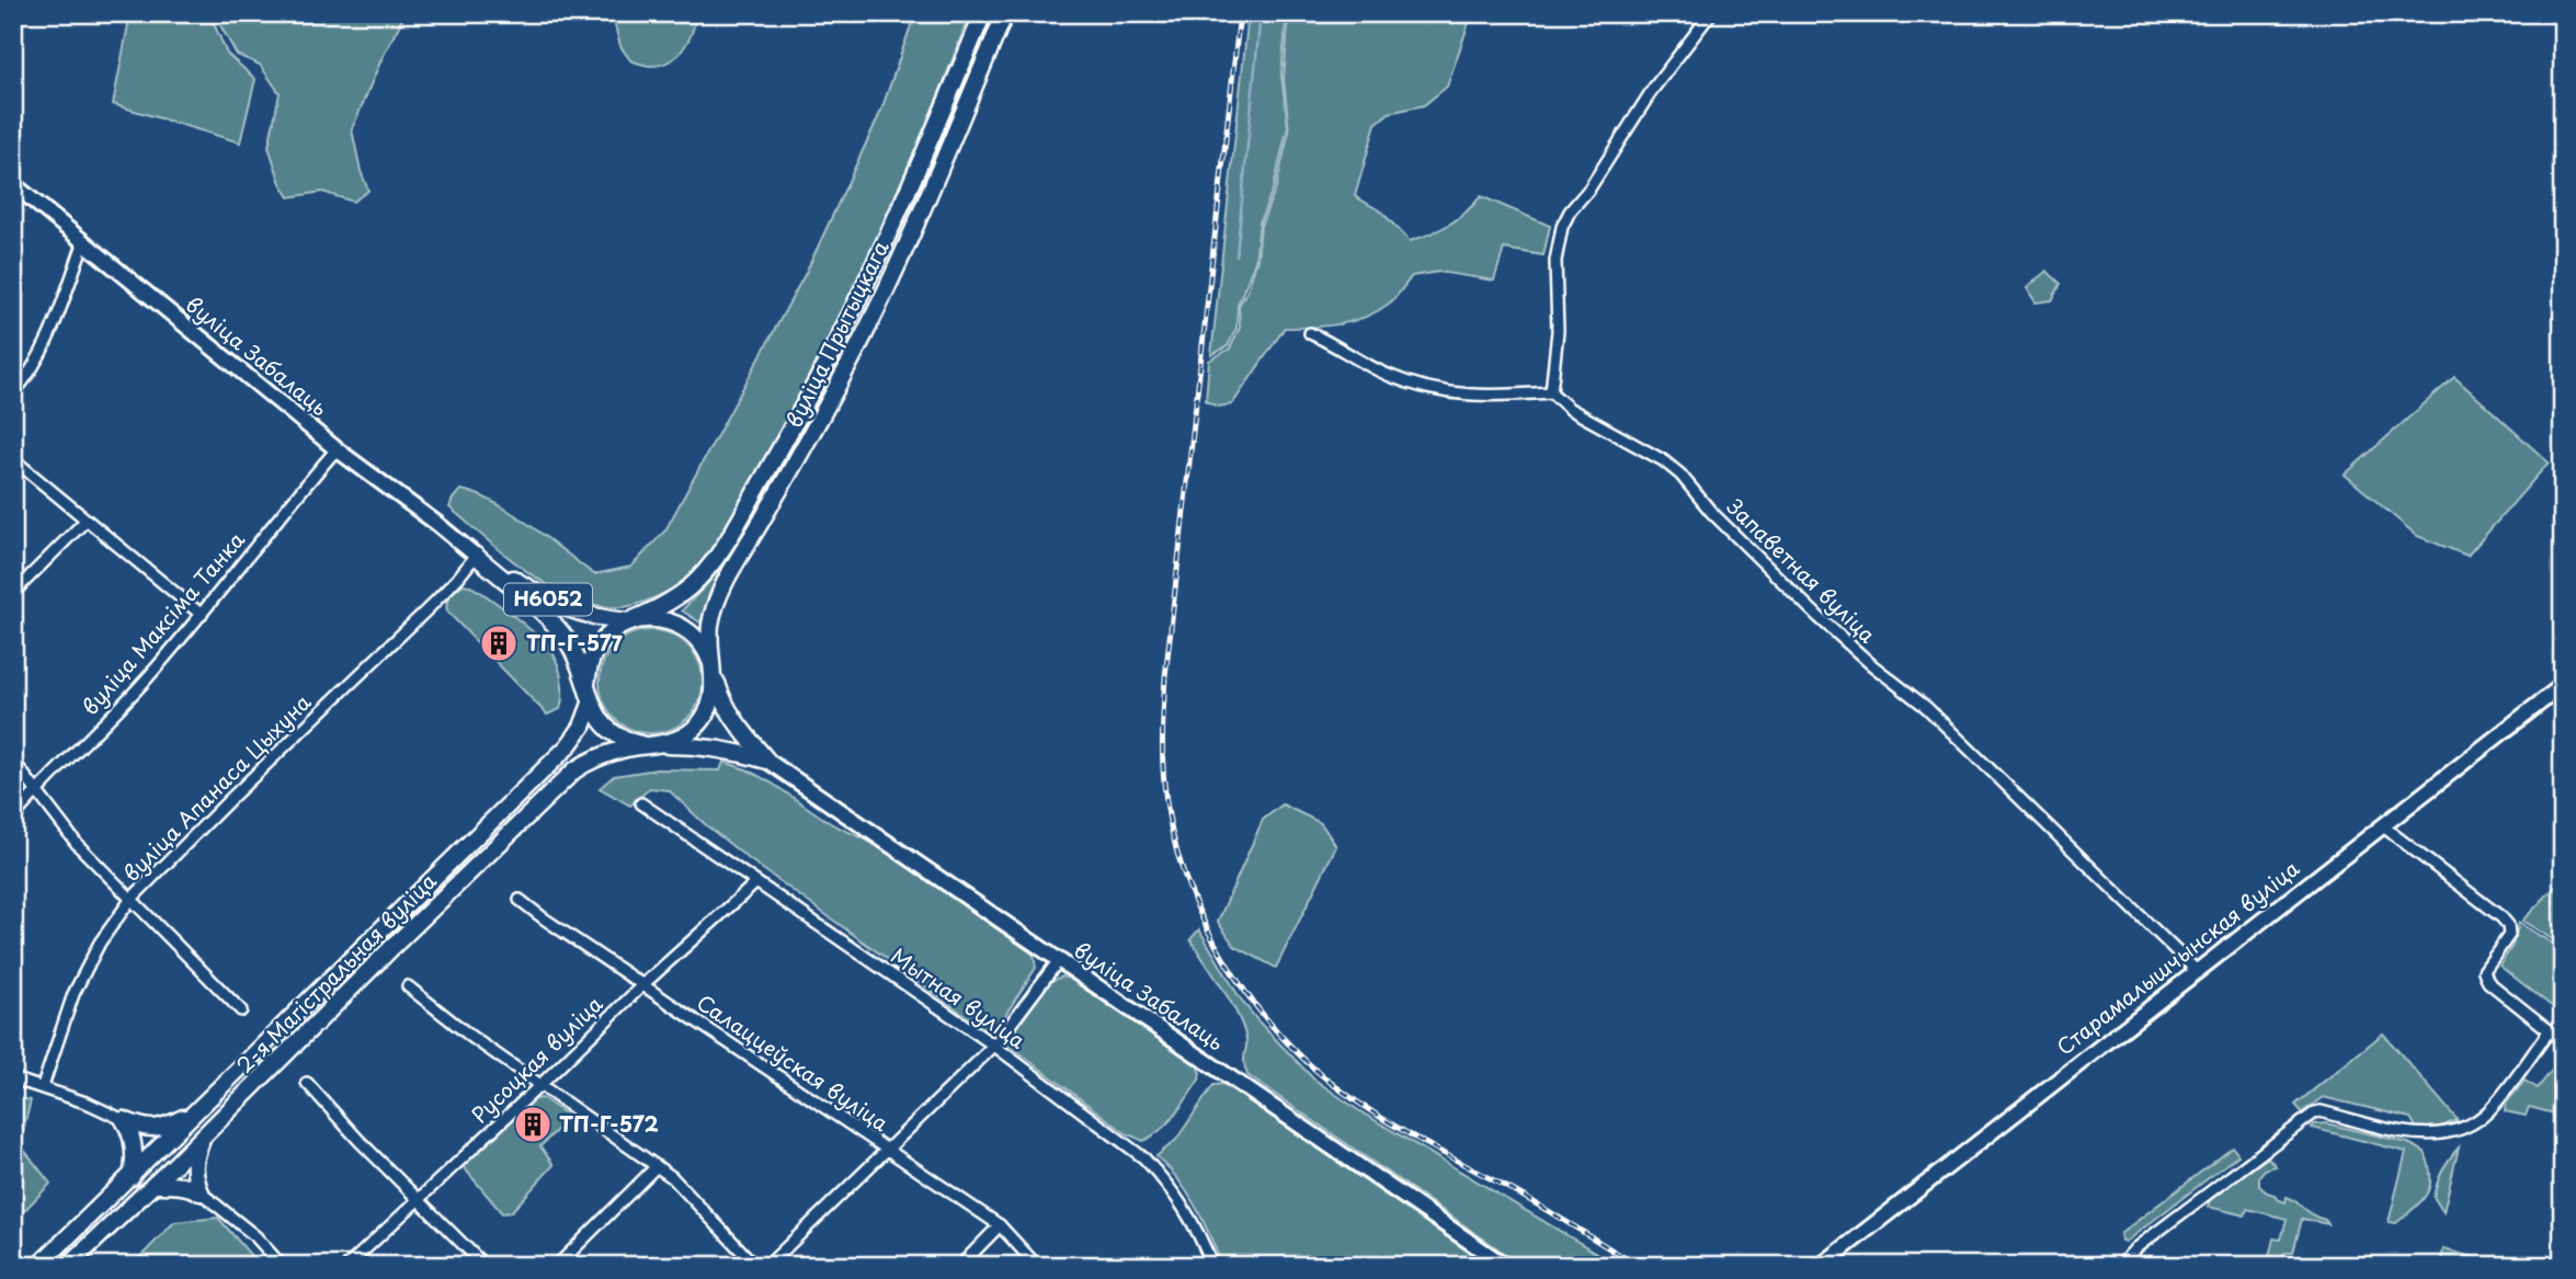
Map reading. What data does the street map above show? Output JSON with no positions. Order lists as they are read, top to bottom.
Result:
{
  "streets": {
    "main road": ["вуліца Прытыцкага", "Н6052", "2-я Магістральная вуліца"],
    "street": [
      "вуліца Забалаць",
      "Запаветная вуліца",
      "вуліца Максіма Танка",
      "вуліца Апанаса Цыхуна",
      "Старамалышчынская вуліца",
      "Мытная вуліца",
      "Русоцкая вуліца",
      "Салаццеўская вуліца"
    ]
  },
  "crossings": [
    ["вуліца Прытыцкага", "Н6052"],
    ["вуліца Прытыцкага", "2-я Магістральная вуліца"],
    ["вуліца Забалаць", "Н6052"],
    ["вуліца Забалаць", "вуліца Максіма Танка"],
    ["вуліца Забалаць", "вуліца Апанаса Цыхуна"],
    ["Запаветная вуліца", "Старамалышчынская вуліца"],
    ["Н6052", "вуліца Апанаса Цыхуна"],
    ["Н6052", "2-я Магістральная вуліца"],
    ["Мытная вуліца", "Русоцкая вуліца"],
    ["Русоцкая вуліца", "Салаццеўская вуліца"]
  ],
  "places": {
    "building": ["ТП-Г-577", "ТП-Г-572"]
  }
}
